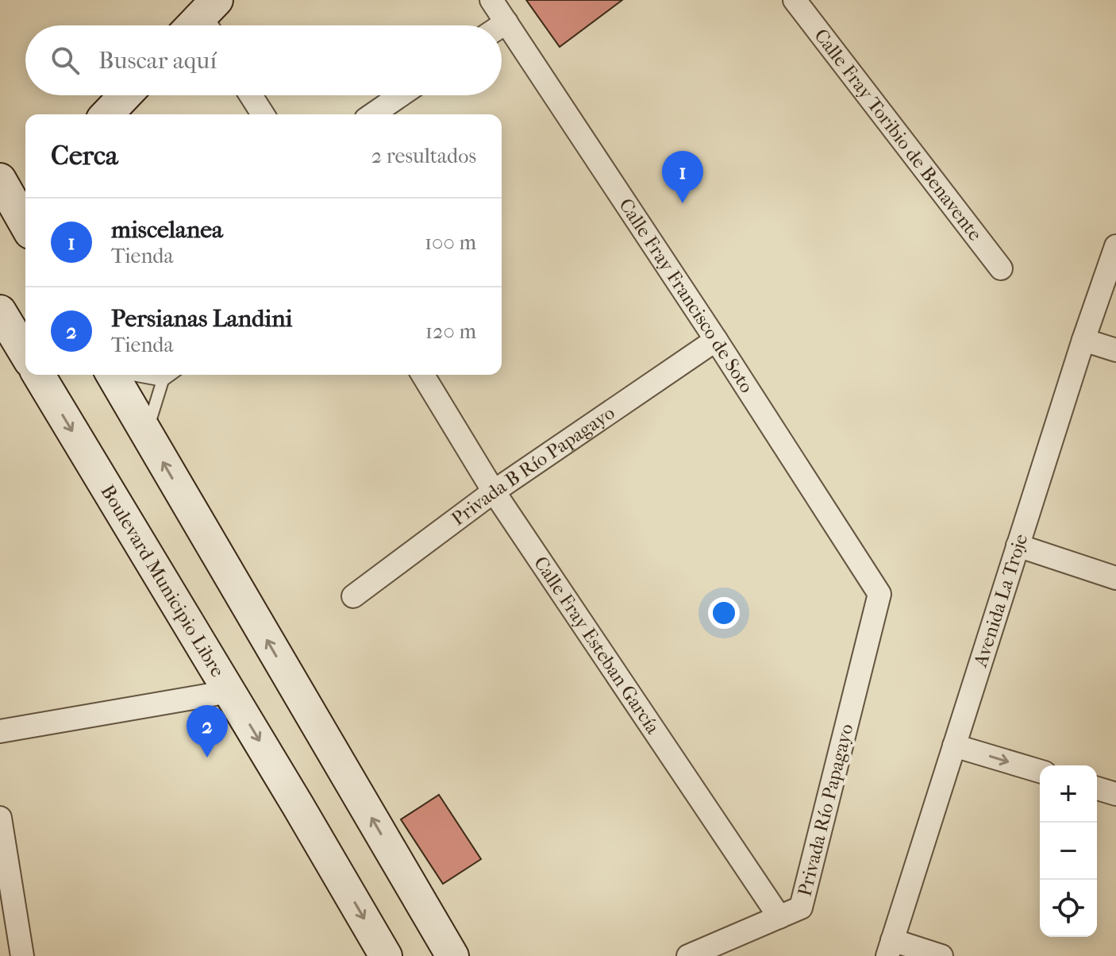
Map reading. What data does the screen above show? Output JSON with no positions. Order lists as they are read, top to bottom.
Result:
{
  "streets": {
    "main road": ["Boulevard Municipio Libre"],
    "street": [
      "Calle Fray Toribio de Benavente",
      "Calle Fray Francisco de Soto",
      "Privada B Río Papagayo",
      "Avenida La Troje",
      "Calle Fray Esteban García",
      "Privada Río Papagayo"
    ]
  },
  "crossings": [
    ["Calle Fray Francisco de Soto", "Privada B Río Papagayo"],
    ["Calle Fray Francisco de Soto", "Privada Río Papagayo"],
    ["Privada B Río Papagayo", "Calle Fray Esteban García"],
    ["Calle Fray Esteban García", "Privada Río Papagayo"]
  ],
  "page": {
    "search": "Buscar aquí",
    "heading": ["Cerca", "2 resultados"],
    "pins": ["1", "2"],
    "list": [
      {
        "mark": "1",
        "name": "miscelanea",
        "note": "Tienda",
        "value": "100 m"
      },
      {
        "mark": "2",
        "name": "Persianas Landini",
        "note": "Tienda",
        "value": "120 m"
      }
    ],
    "map_buttons": ["+", "−"]
  }
}
